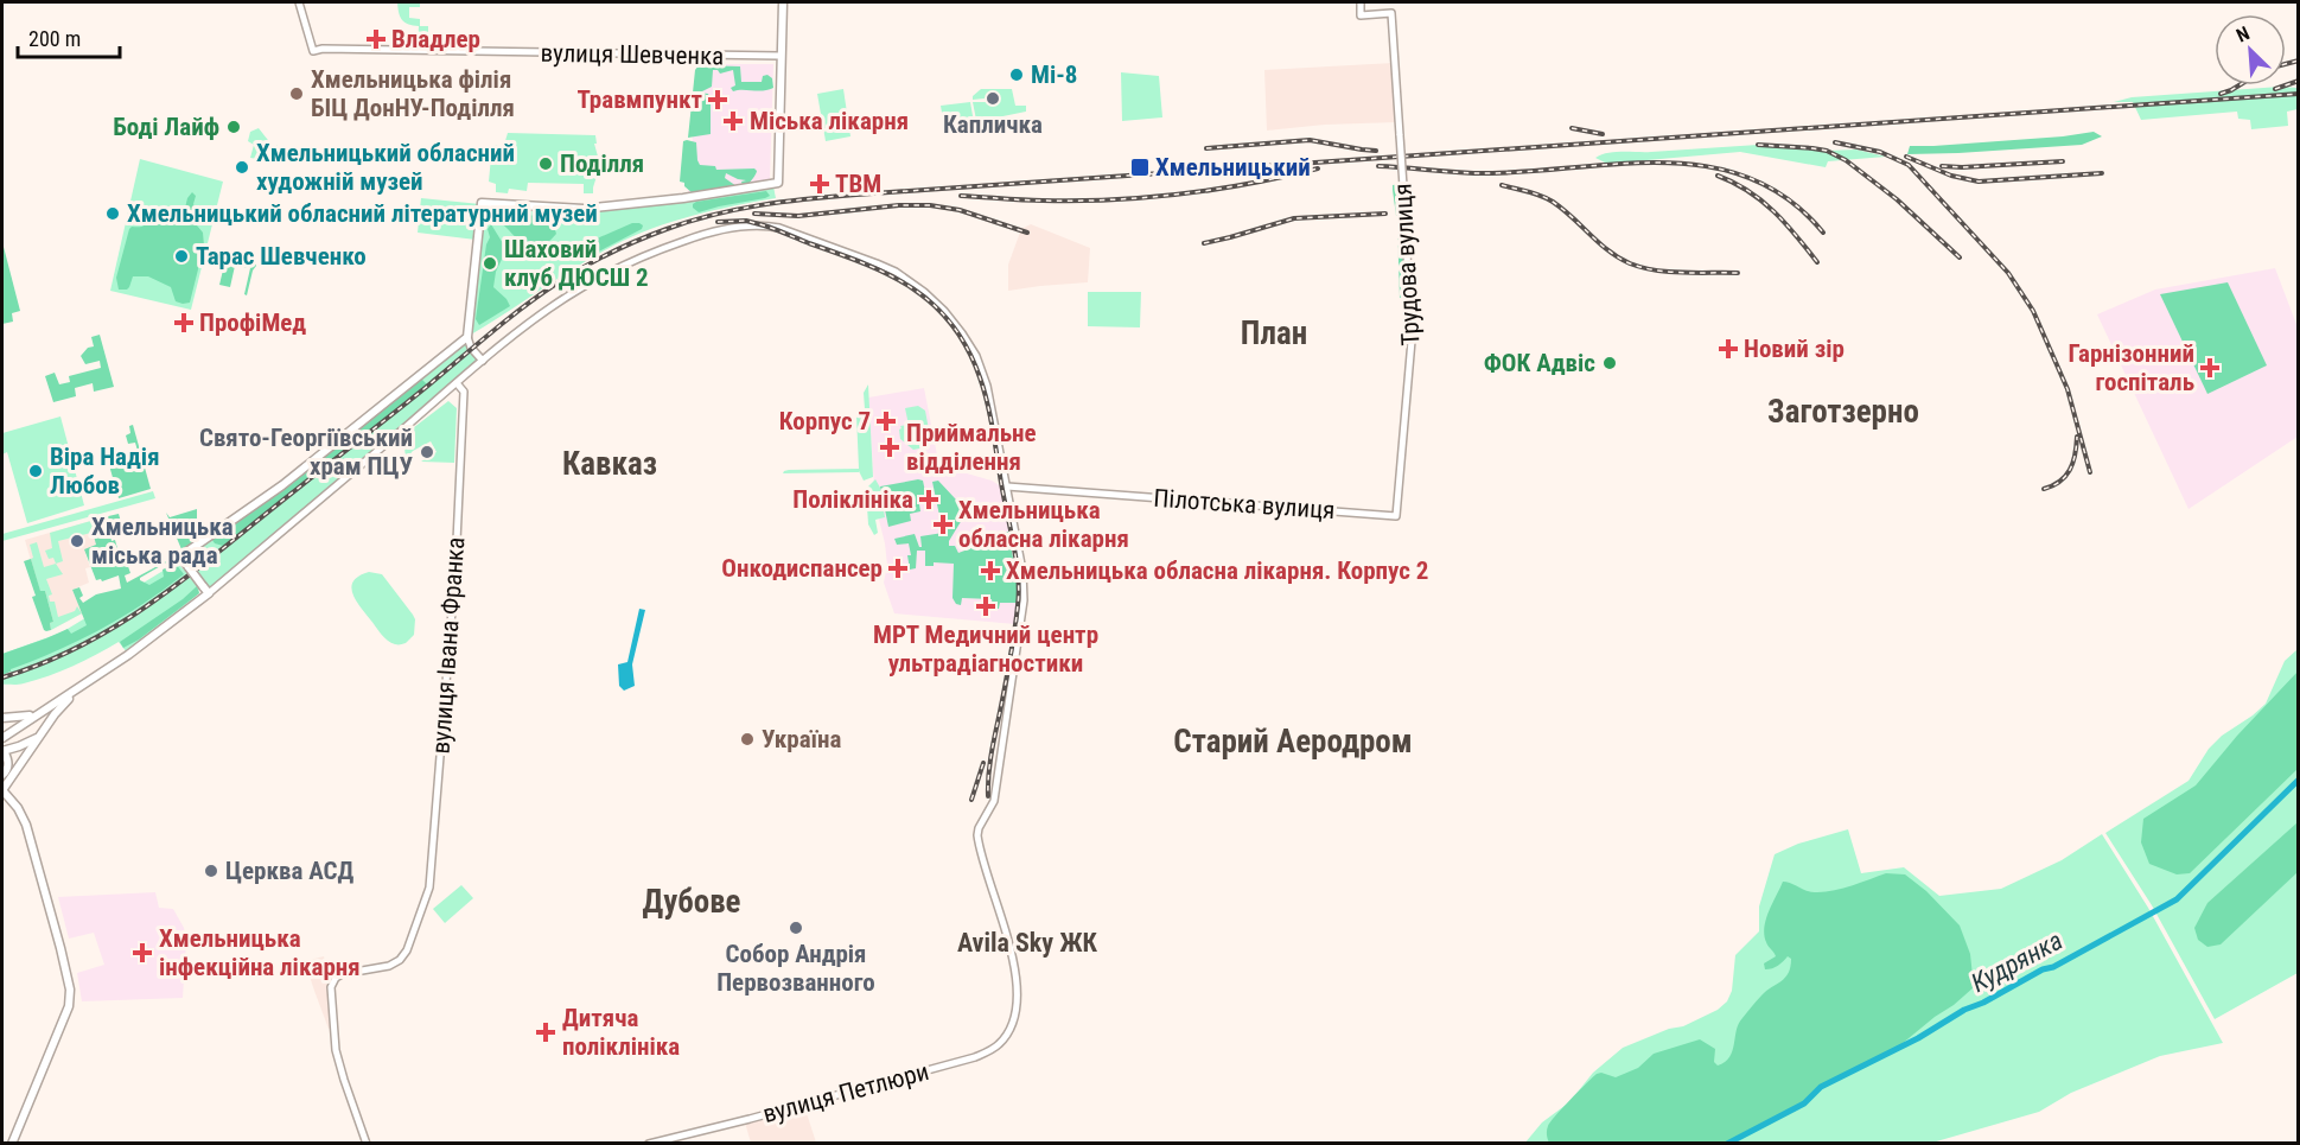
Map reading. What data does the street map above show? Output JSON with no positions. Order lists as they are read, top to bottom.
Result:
{
  "streets": {
    "main road": [
      "вулиця Шевченка",
      "Трудова вулиця",
      "Пілотська вулиця",
      "вулиця Івана Франка",
      "вулиця Петлюри"
    ]
  },
  "crossings": [
    ["Трудова вулиця", "Пілотська вулиця"],
    ["Пілотська вулиця", "вулиця Петлюри"],
    ["вулиця Івана Франка", "вулиця Петлюри"]
  ],
  "districts": [
    "План",
    "Заготзерно",
    "Кавказ",
    "Старий Аеродром",
    "Дубове",
    "Avila Sky ЖК"
  ],
  "water": ["Кудрянка"],
  "places": {
    "health": [
      "Владлер",
      "Травмпункт",
      "Міська лікарня",
      "ТВМ",
      "ПрофіМед",
      "Новий зір",
      "Гарнізонний госпіталь",
      "Корпус 7",
      "Приймальне відділення",
      "Поліклініка",
      "Хмельницька обласна лікарня",
      "Онкодиспансер",
      "Хмельницька обласна лікарня. Корпус 2",
      "МРТ Медичний центр ультрадіагностики",
      "Хмельницька інфекційна лікарня",
      "Дитяча поліклініка"
    ],
    "other": [
      "Mi-8",
      "Хмельницька філія БІЦ ДонНУ-Поділля",
      "Капличка",
      "Боді Лайф",
      "Поділля",
      "Хмельницький обласний художній музей",
      "Хмельницький обласний літературний музей",
      "Тарас Шевченко",
      "Шаховий клуб ДЮСШ 2",
      "ФОК Адвіс",
      "Свято-Георгіївський храм ПЦУ",
      "Віра Надія Любов",
      "Хмельницька міська рада",
      "Україна",
      "Церква АСД",
      "Собор Андрія Первозванного"
    ],
    "transit": ["Хмельницький"]
  },
  "scale_bar": "200 m",
  "north": "top left"
}
